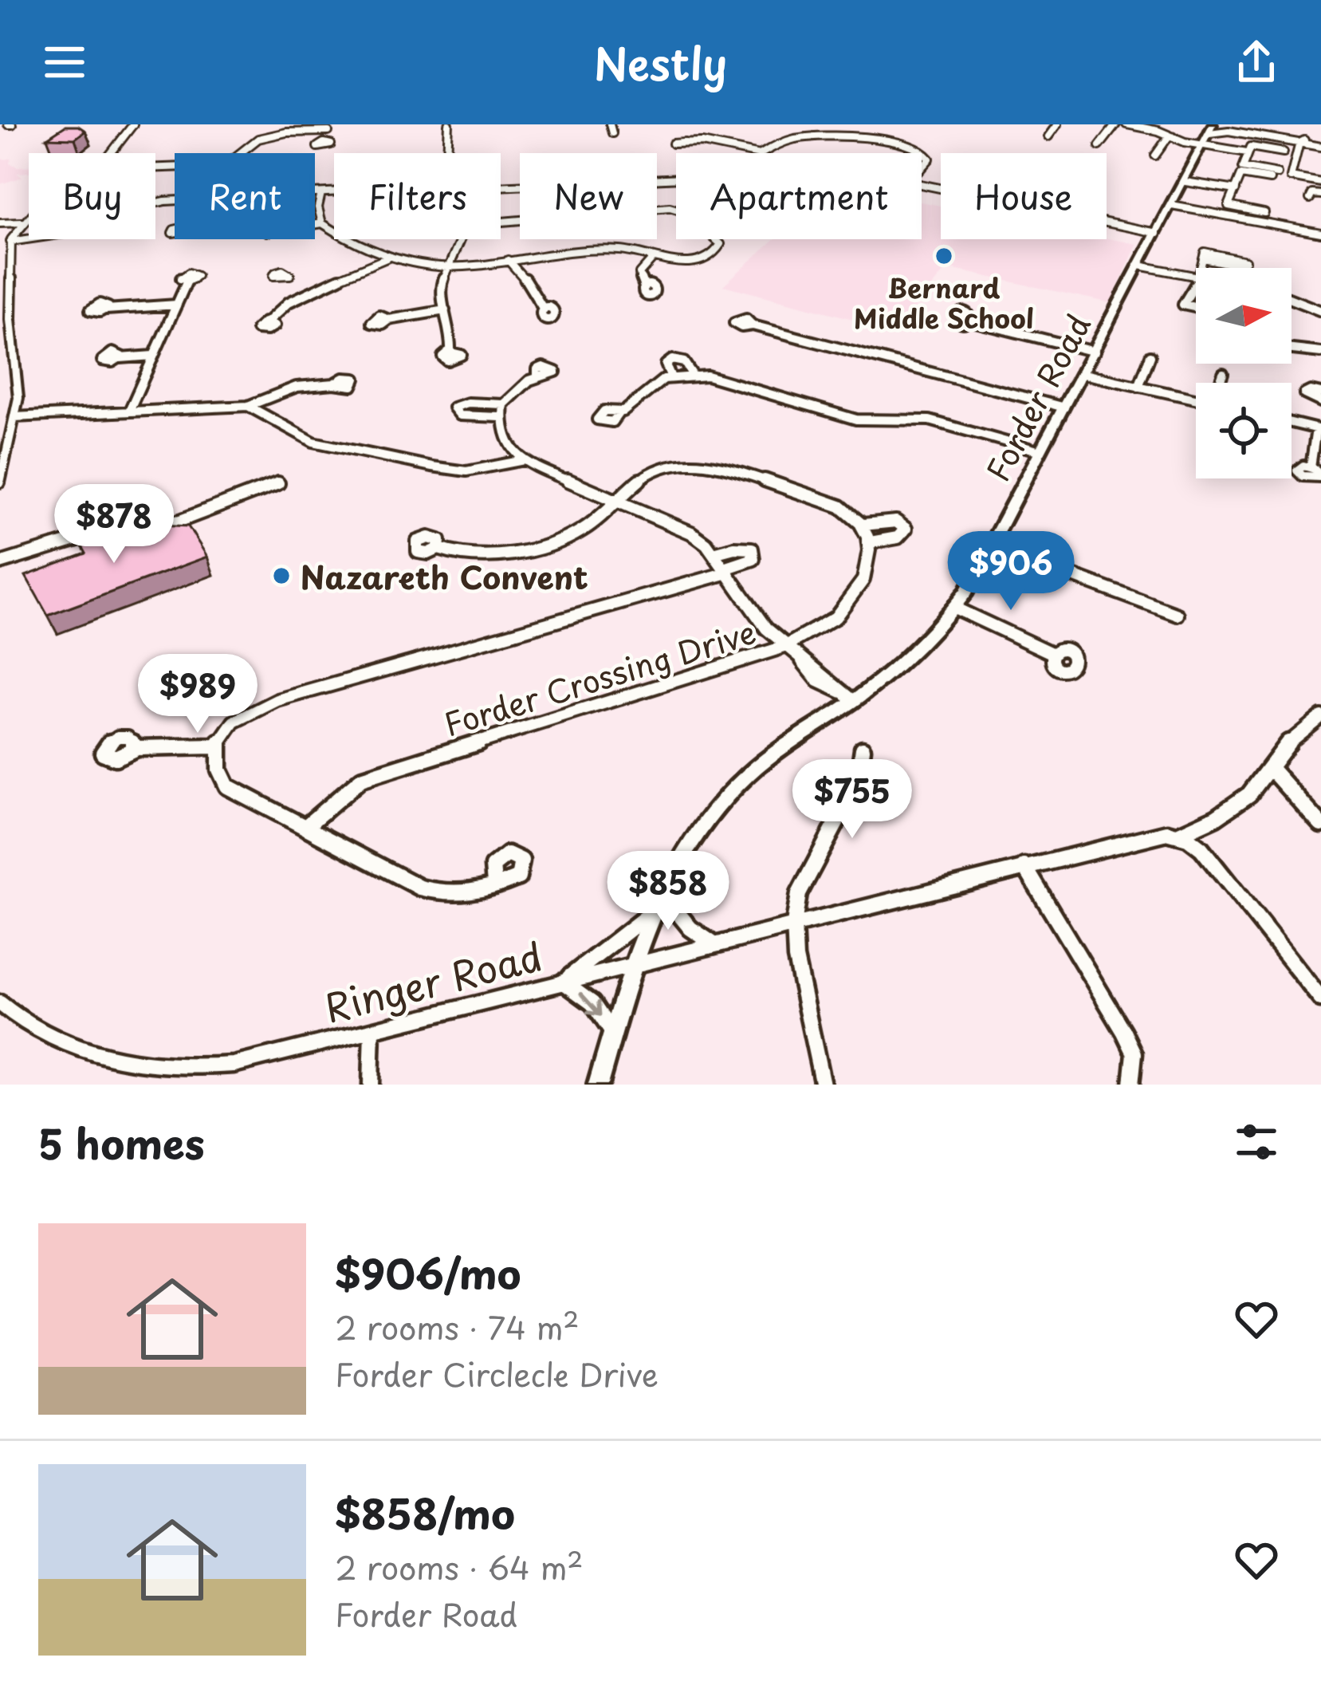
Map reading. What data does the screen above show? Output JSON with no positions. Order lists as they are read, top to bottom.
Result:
{
  "streets": {
    "main road": ["Forder Road"],
    "street": ["Forder Crossing Drive", "Ringer Road"]
  },
  "crossings": [
    ["Forder Road", "Ringer Road"]
  ],
  "places": ["Bernard Middle School", "Nazareth Convent"],
  "north": "right",
  "page": {
    "header": "Nestly",
    "chip": [
      "Buy",
      "Rent",
      "Filters",
      "New",
      "Apartment",
      "House"
    ],
    "price": [
      "$878",
      "$906",
      "$989",
      "$755",
      "$858"
    ],
    "heading": "5 homes",
    "list": [
      {
        "name": "$906/mo",
        "note": "2 rooms · 74 m² · Forder Circlecle Drive"
      },
      {
        "name": "$858/mo",
        "note": "2 rooms · 64 m² · Forder Road"
      }
    ]
  }
}
